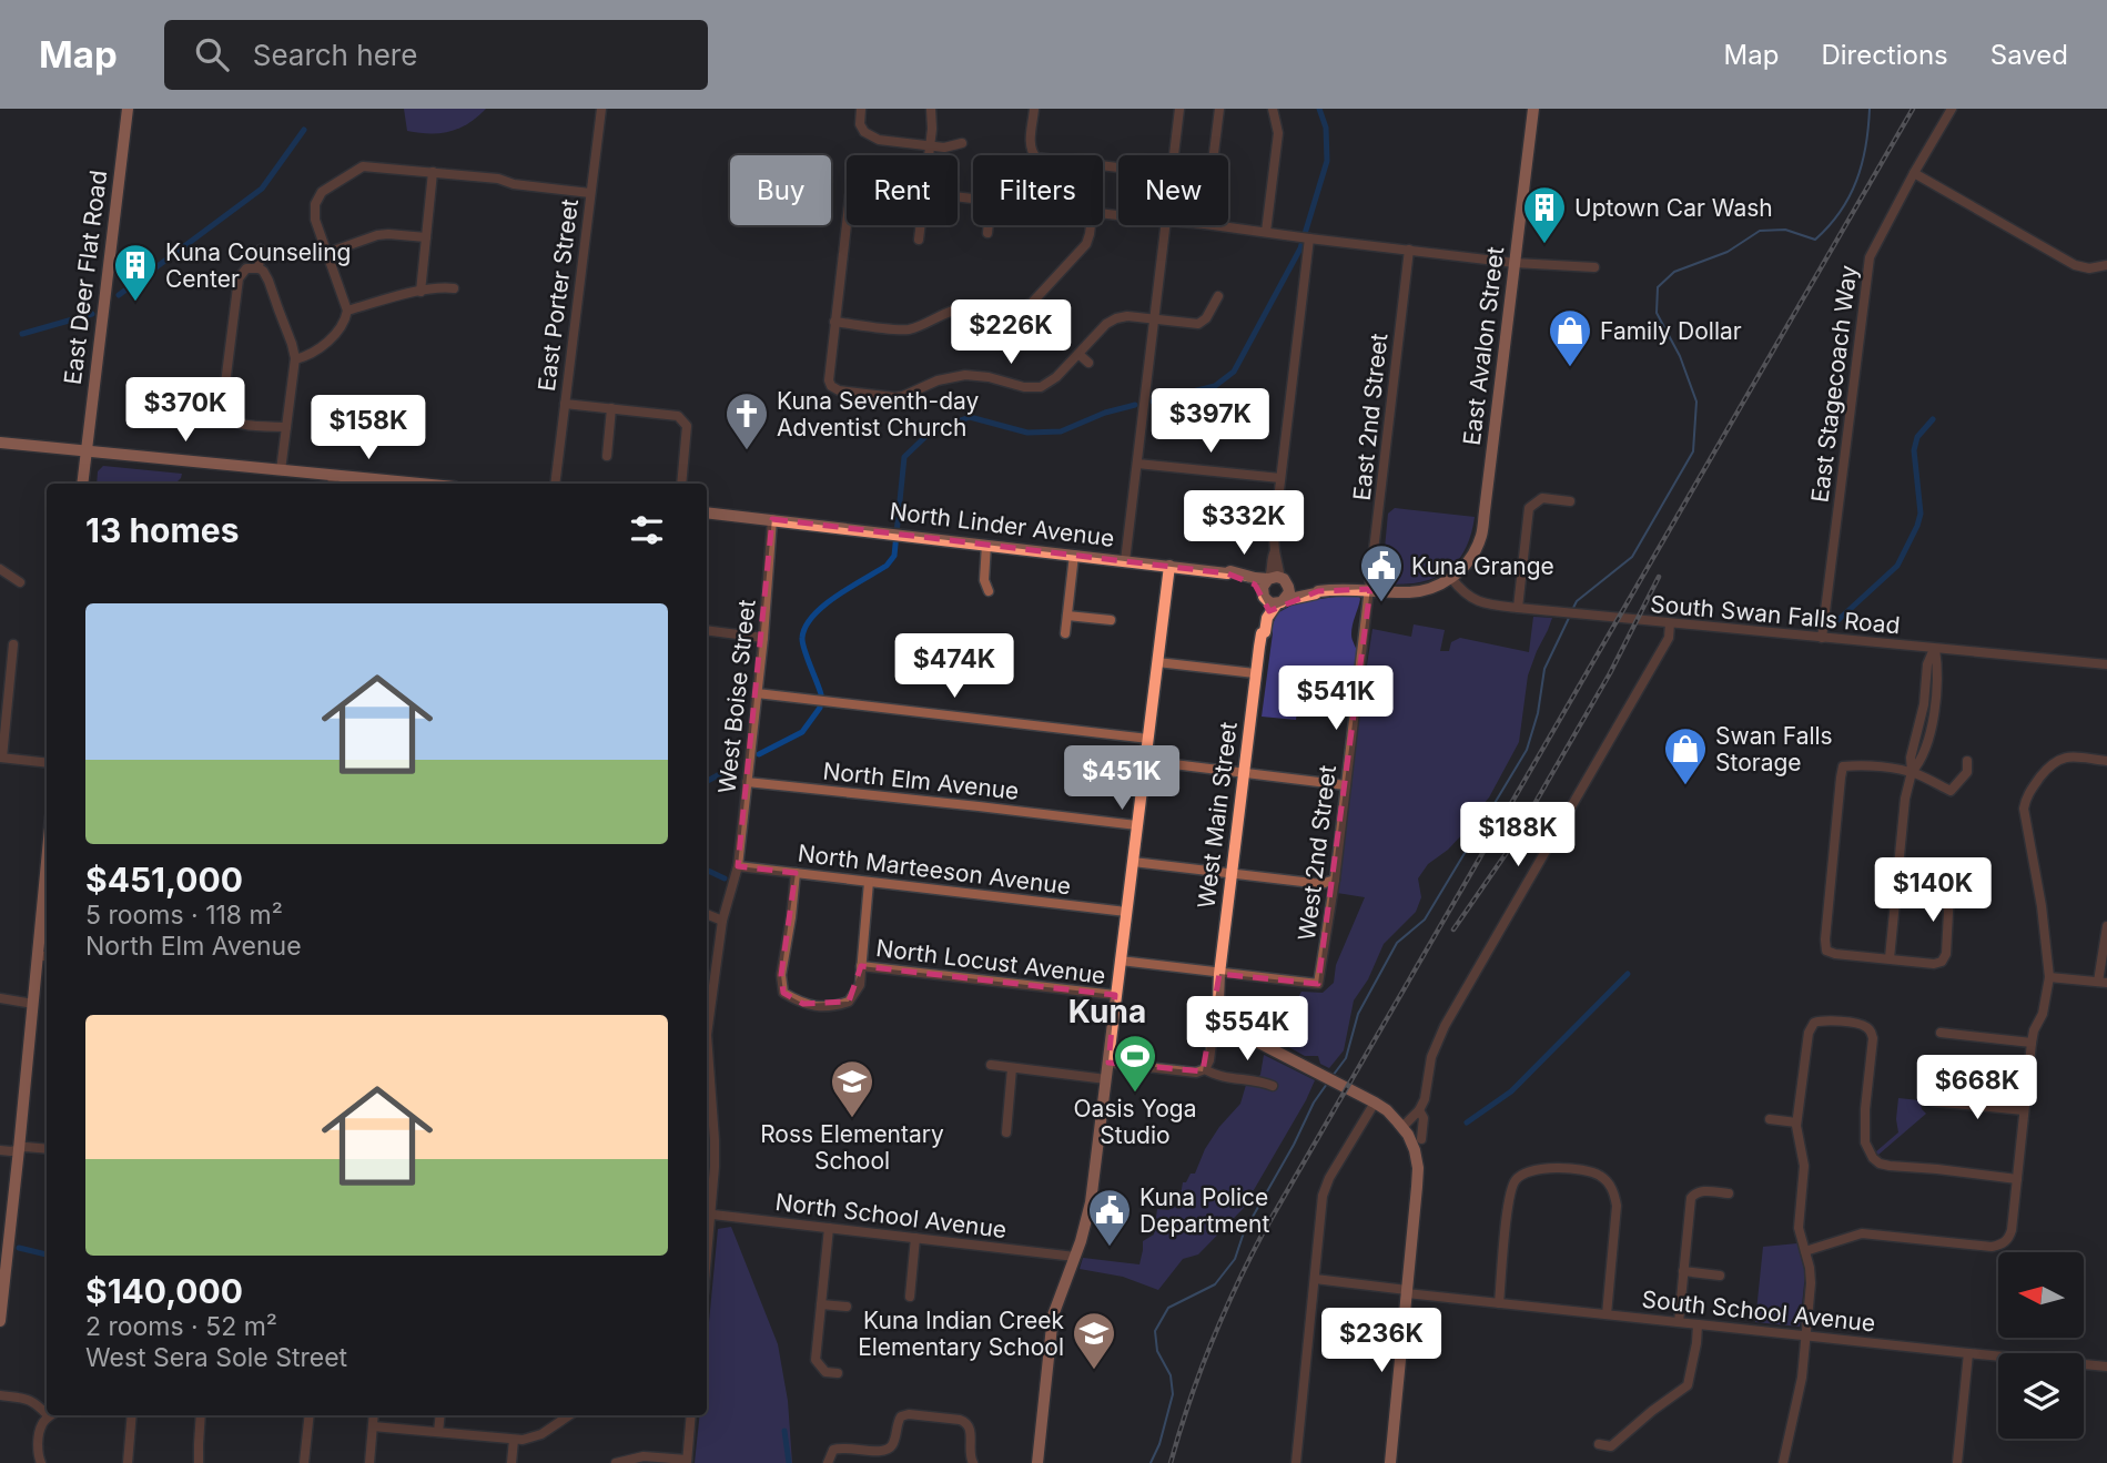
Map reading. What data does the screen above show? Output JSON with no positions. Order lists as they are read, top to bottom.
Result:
{
  "streets": {
    "main road": [
      "East Deer Flat Road",
      "East Avalon Street",
      "North Linder Avenue",
      "West Main Street"
    ],
    "street": [
      "East Porter Street",
      "East Stagecoach Way",
      "East 2nd Street",
      "South Swan Falls Road",
      "West Boise Street",
      "North Elm Avenue",
      "West 2nd Street",
      "North Marteeson Avenue",
      "North Locust Avenue",
      "North School Avenue",
      "South School Avenue"
    ]
  },
  "crossings": [
    ["East Avalon Street", "North Linder Avenue"],
    ["East Avalon Street", "South Swan Falls Road"],
    ["East Stagecoach Way", "South Swan Falls Road"],
    ["East 2nd Street", "North Linder Avenue"],
    ["East 2nd Street", "West 2nd Street"],
    ["North Linder Avenue", "South Swan Falls Road"],
    ["North Linder Avenue", "West Boise Street"],
    ["North Linder Avenue", "West Main Street"],
    ["North Linder Avenue", "West 2nd Street"],
    ["West Boise Street", "North Elm Avenue"],
    ["West Boise Street", "North Marteeson Avenue"],
    ["West Boise Street", "North School Avenue"],
    ["West Main Street", "West 2nd Street"]
  ],
  "districts": ["Kuna"],
  "places": {
    "building": ["Uptown Car Wash", "Kuna Counseling Center"],
    "shop": ["Family Dollar", "Swan Falls Storage"],
    "church": ["Kuna Seventh-day Adventist Church"],
    "public building": ["Kuna Grange", "Kuna Police Department"],
    "sports": ["Oasis Yoga Studio"],
    "school or university": ["Ross Elementary School", "Kuna Indian Creek Elementary School"]
  },
  "north": "left",
  "page": {
    "header": "Map",
    "search": "Search here",
    "nav": ["Map", "Directions", "Saved"],
    "chip": [
      "Buy",
      "Rent",
      "Filters",
      "New"
    ],
    "price": [
      "$226K",
      "$370K",
      "$397K",
      "$158K",
      "$332K",
      "$474K",
      "$541K",
      "$451K",
      "$188K",
      "$140K",
      "$554K",
      "$668K",
      "$236K"
    ],
    "heading": "13 homes",
    "list": [
      {
        "name": "$451,000",
        "note": "5 rooms · 118 m² · North Elm Avenue"
      },
      {
        "name": "$140,000",
        "note": "2 rooms · 52 m² · West Sera Sole Street"
      }
    ]
  }
}
